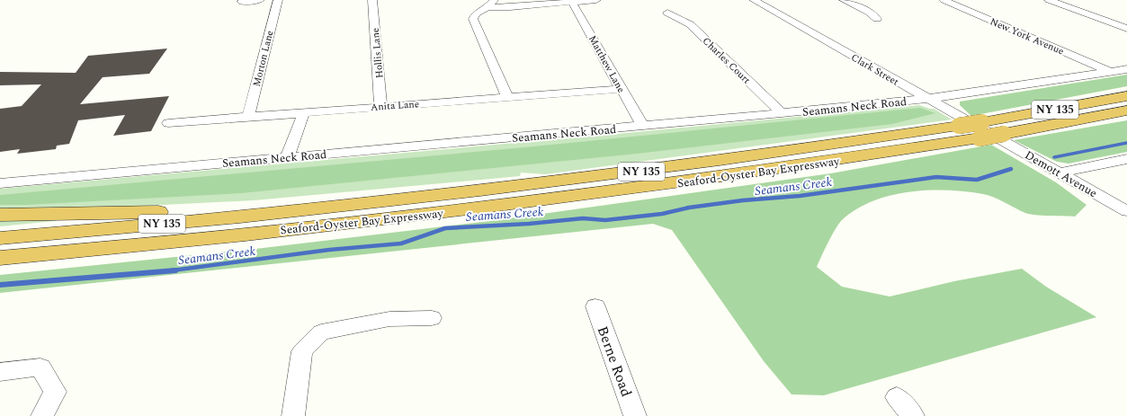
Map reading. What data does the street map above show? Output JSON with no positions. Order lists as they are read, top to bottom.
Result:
{
  "streets": {
    "highway": ["NY 135", "Seaford-Oyster Bay Expressway"],
    "street": [
      "New York Avenue",
      "Hollis Lane",
      "Morton Lane",
      "Charles Court",
      "Matthew Lane",
      "Clark Street",
      "Anita Lane",
      "Seamans Neck Road",
      "Demott Avenue",
      "Berne Road"
    ]
  },
  "crossings": [
    ["New York Avenue", "Seamans Neck Road"],
    ["Hollis Lane", "Anita Lane"],
    ["Morton Lane", "Anita Lane"],
    ["Charles Court", "Seamans Neck Road"],
    ["Matthew Lane", "Anita Lane"],
    ["Matthew Lane", "Seamans Neck Road"],
    ["Clark Street", "Seamans Neck Road"],
    ["Clark Street", "Seaford-Oyster Bay Expressway"],
    ["Clark Street", "Demott Avenue"],
    ["Seaford-Oyster Bay Expressway", "Demott Avenue"]
  ],
  "water": ["Seamans Creek"]
}
